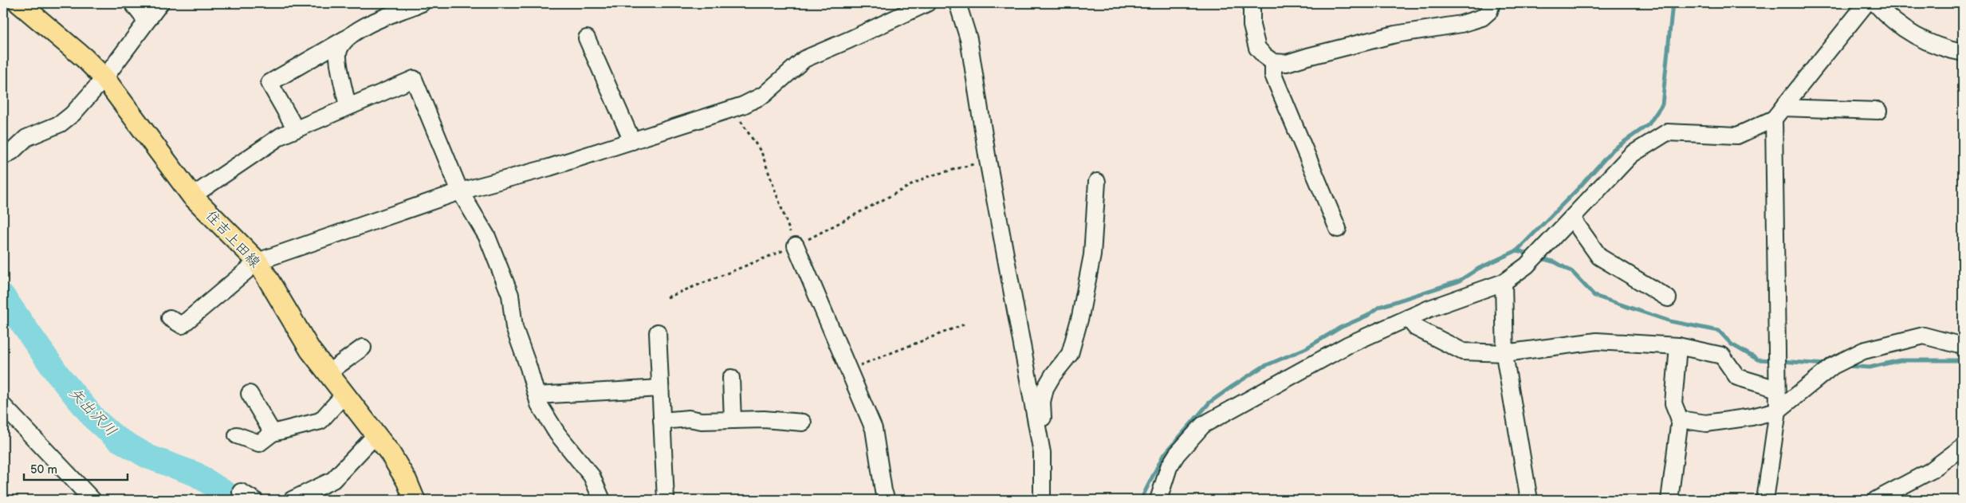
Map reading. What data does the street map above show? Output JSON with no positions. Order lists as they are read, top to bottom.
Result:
{
  "streets": {
    "main road": ["住吉上田線"]
  },
  "water": ["矢出沢川"],
  "scale_bar": "50 m"
}
